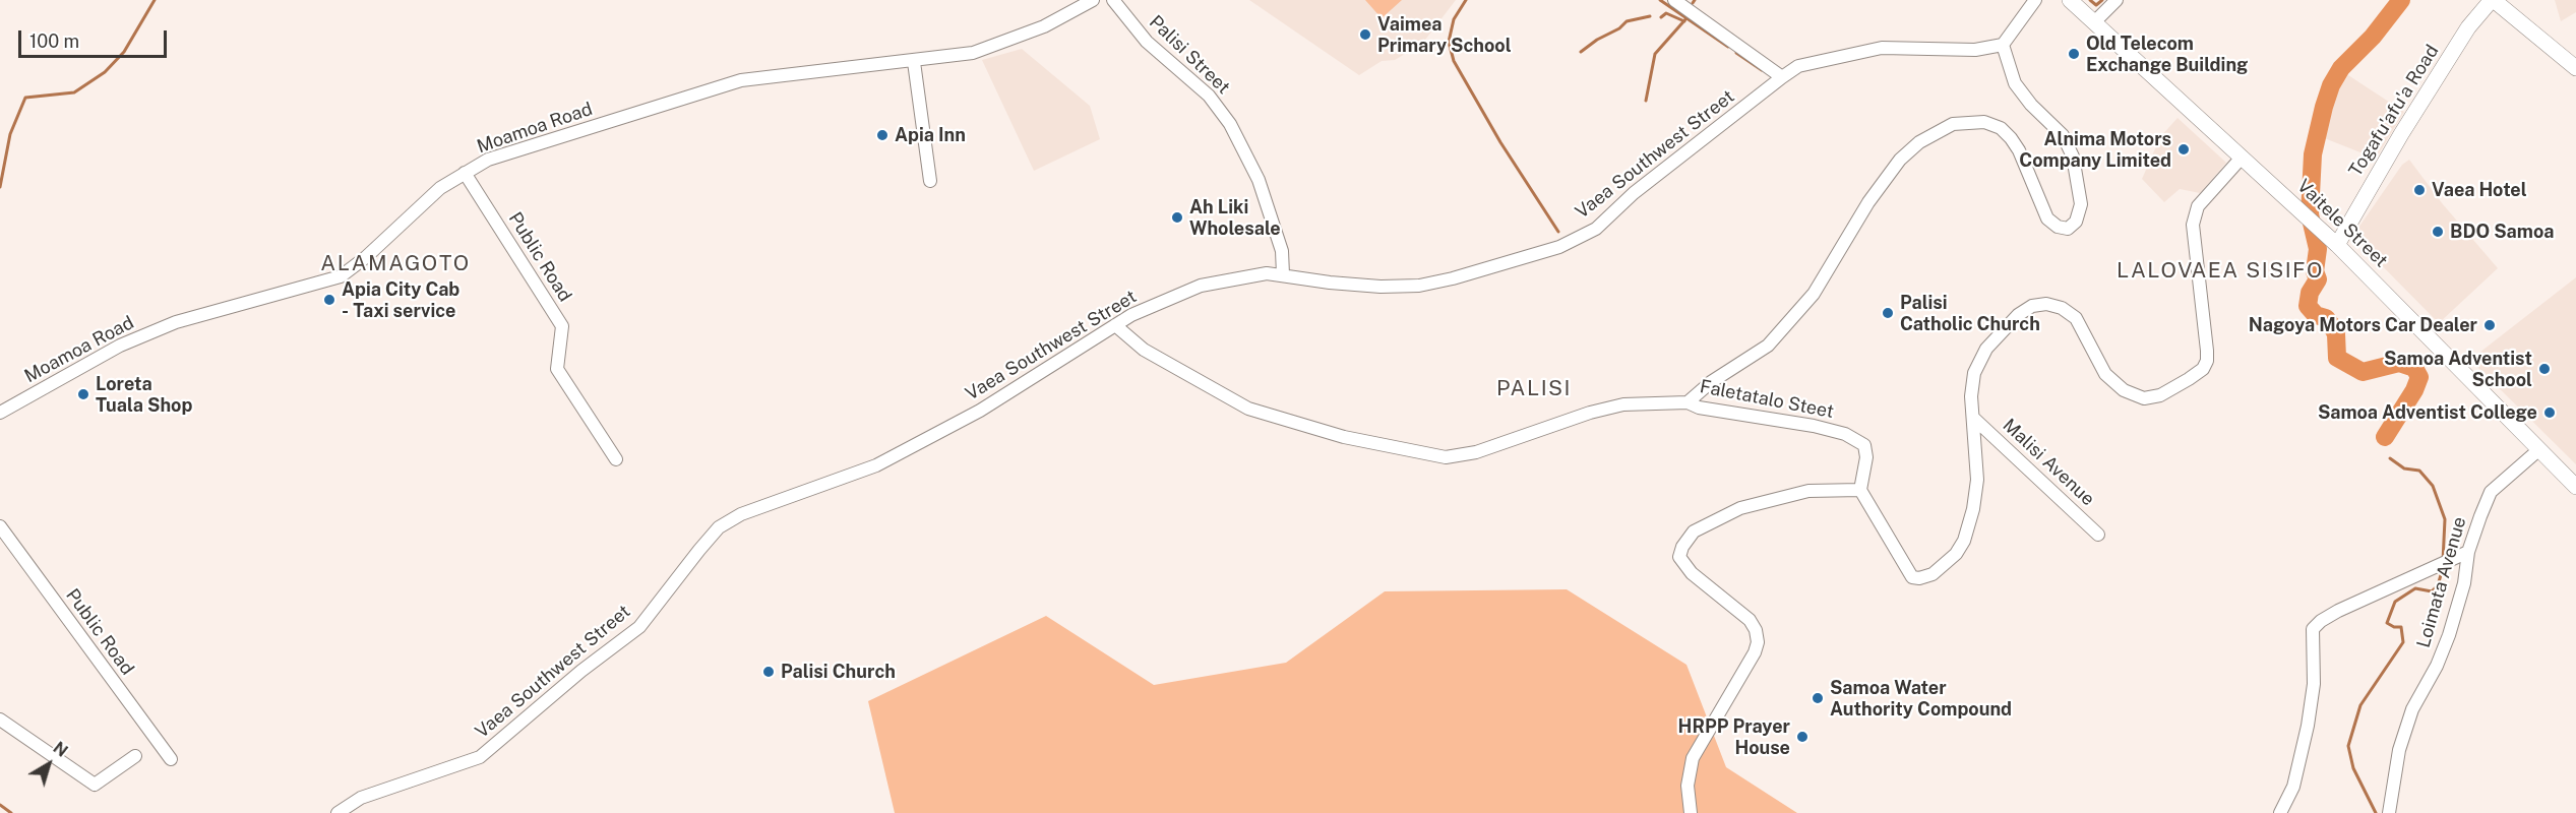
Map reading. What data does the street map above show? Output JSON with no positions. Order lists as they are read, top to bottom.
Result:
{
  "streets": {
    "main road": ["Togafu'afu'a Road", "Vaitele Street"],
    "street": [
      "Palisi Street",
      "Moamoa Road",
      "Vaea Southwest Street",
      "Public Road",
      "Faletatalo Steet",
      "Malisi Avenue",
      "Loimata Avenue"
    ]
  },
  "crossings": [
    ["Palisi Street", "Vaea Southwest Street"],
    ["Togafu'afu'a Road", "Vaitele Street"],
    ["Moamoa Road", "Public Road"],
    ["Vaitele Street", "Loimata Avenue"]
  ],
  "districts": ["ALAMAGOTO", "LALOVAEA SISIFO", "PALISI"],
  "places": [
    "Vaimea Primary School",
    "Old Telecom Exchange Building",
    "Apia Inn",
    "Alnima Motors Company Limited",
    "Vaea Hotel",
    "Ah Liki Wholesale",
    "BDO Samoa",
    "Apia City Cab - Taxi service",
    "Palisi Catholic Church",
    "Nagoya Motors Car Dealer",
    "Samoa Adventist School",
    "Loreta Tuala Shop",
    "Samoa Adventist College",
    "Palisi Church",
    "Samoa Water Authority Compound",
    "HRPP Prayer House"
  ],
  "scale_bar": "100 m",
  "north": "top right"
}
